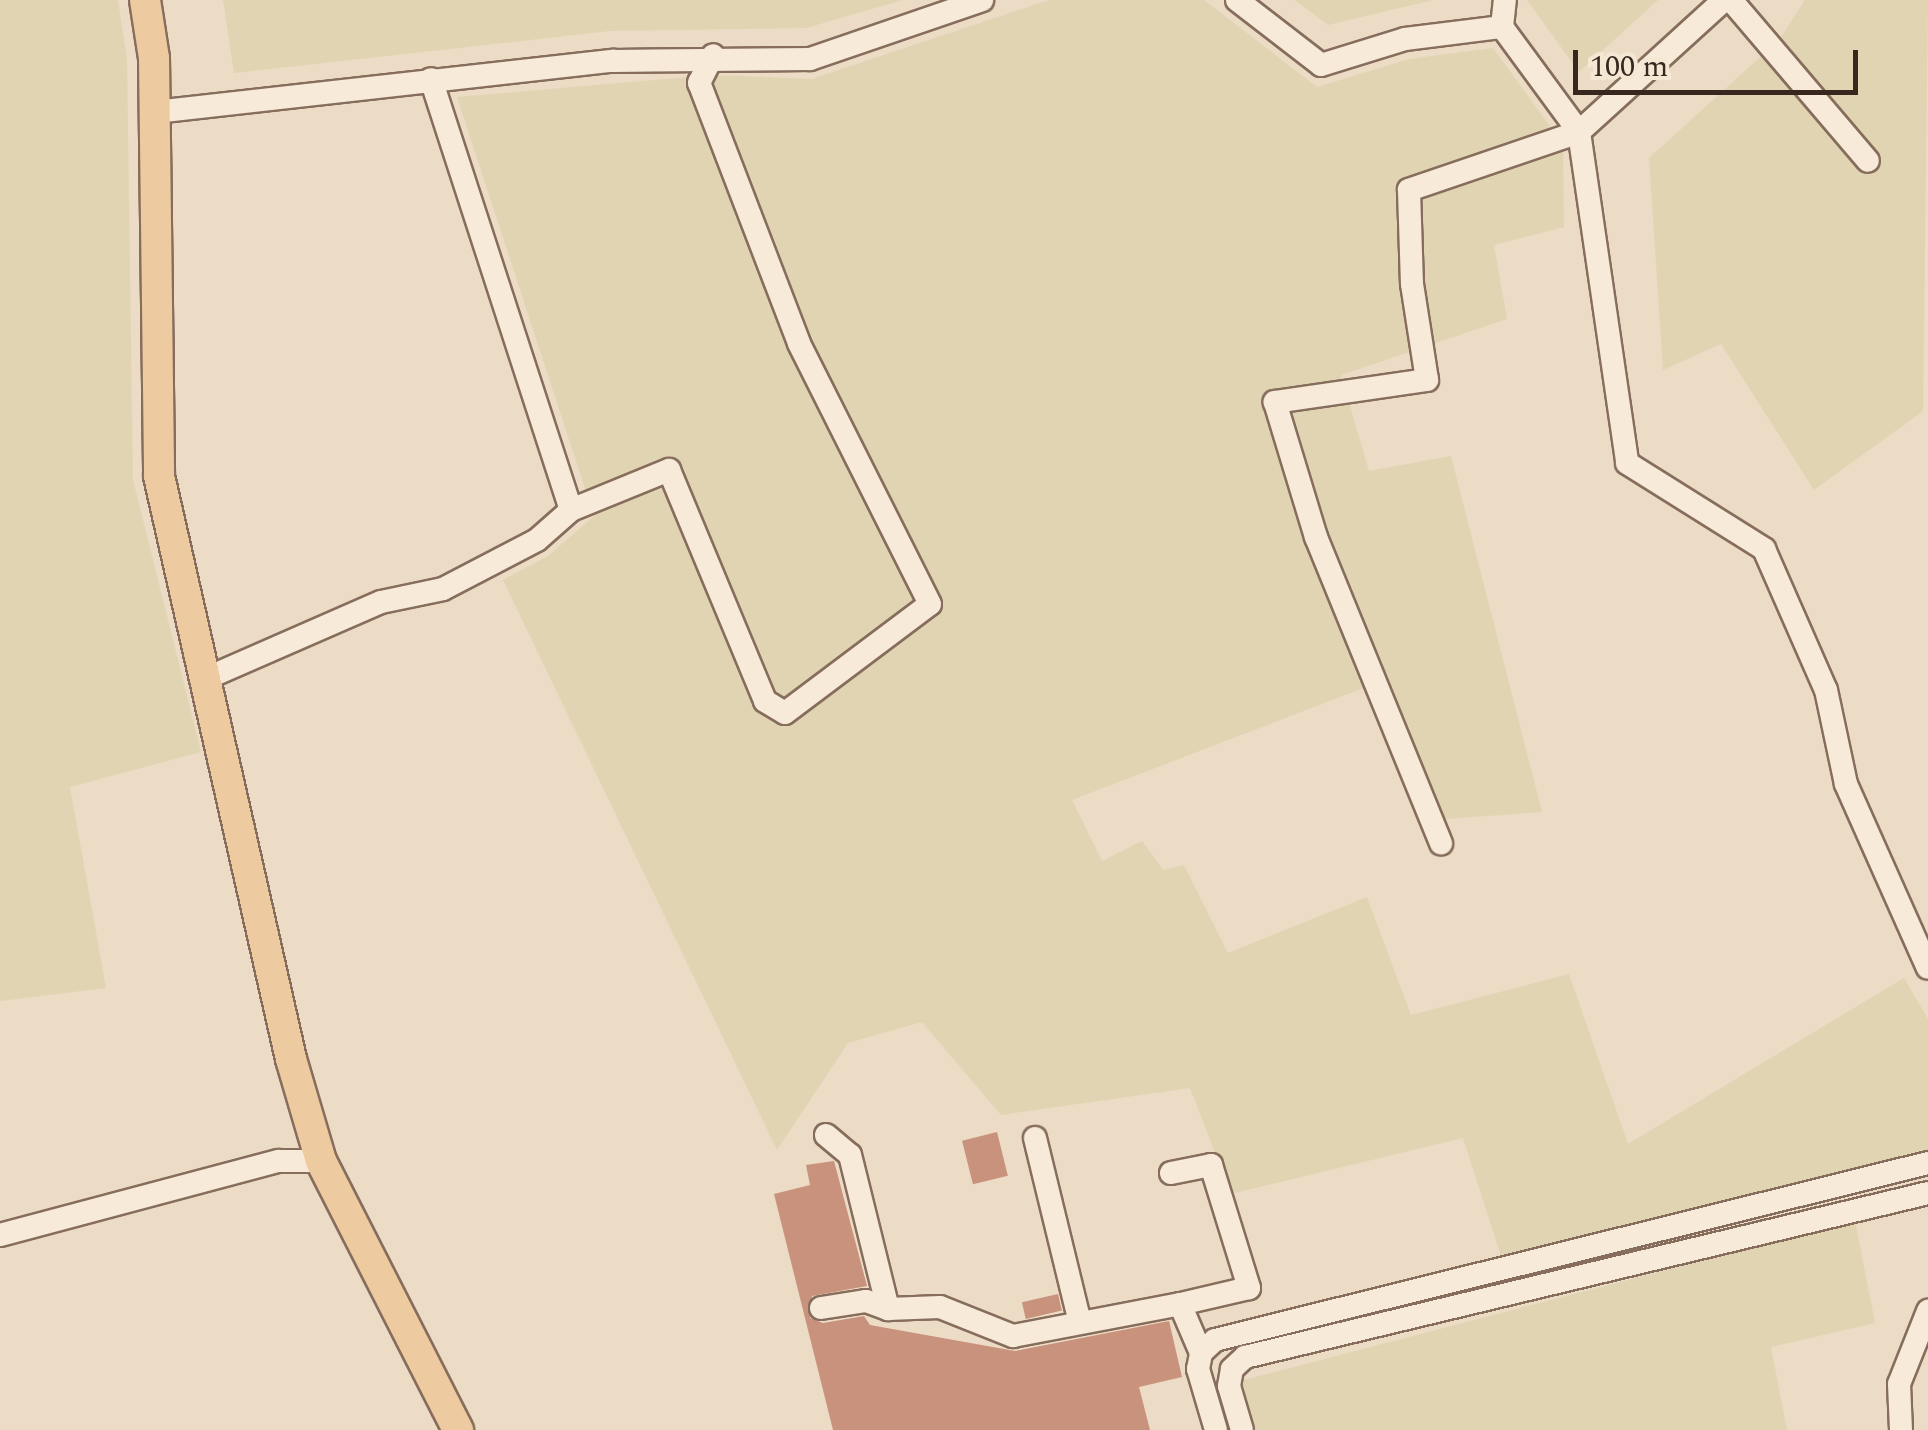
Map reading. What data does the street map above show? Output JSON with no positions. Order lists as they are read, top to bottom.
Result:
{
  "scale_bar": "100 m"
}
